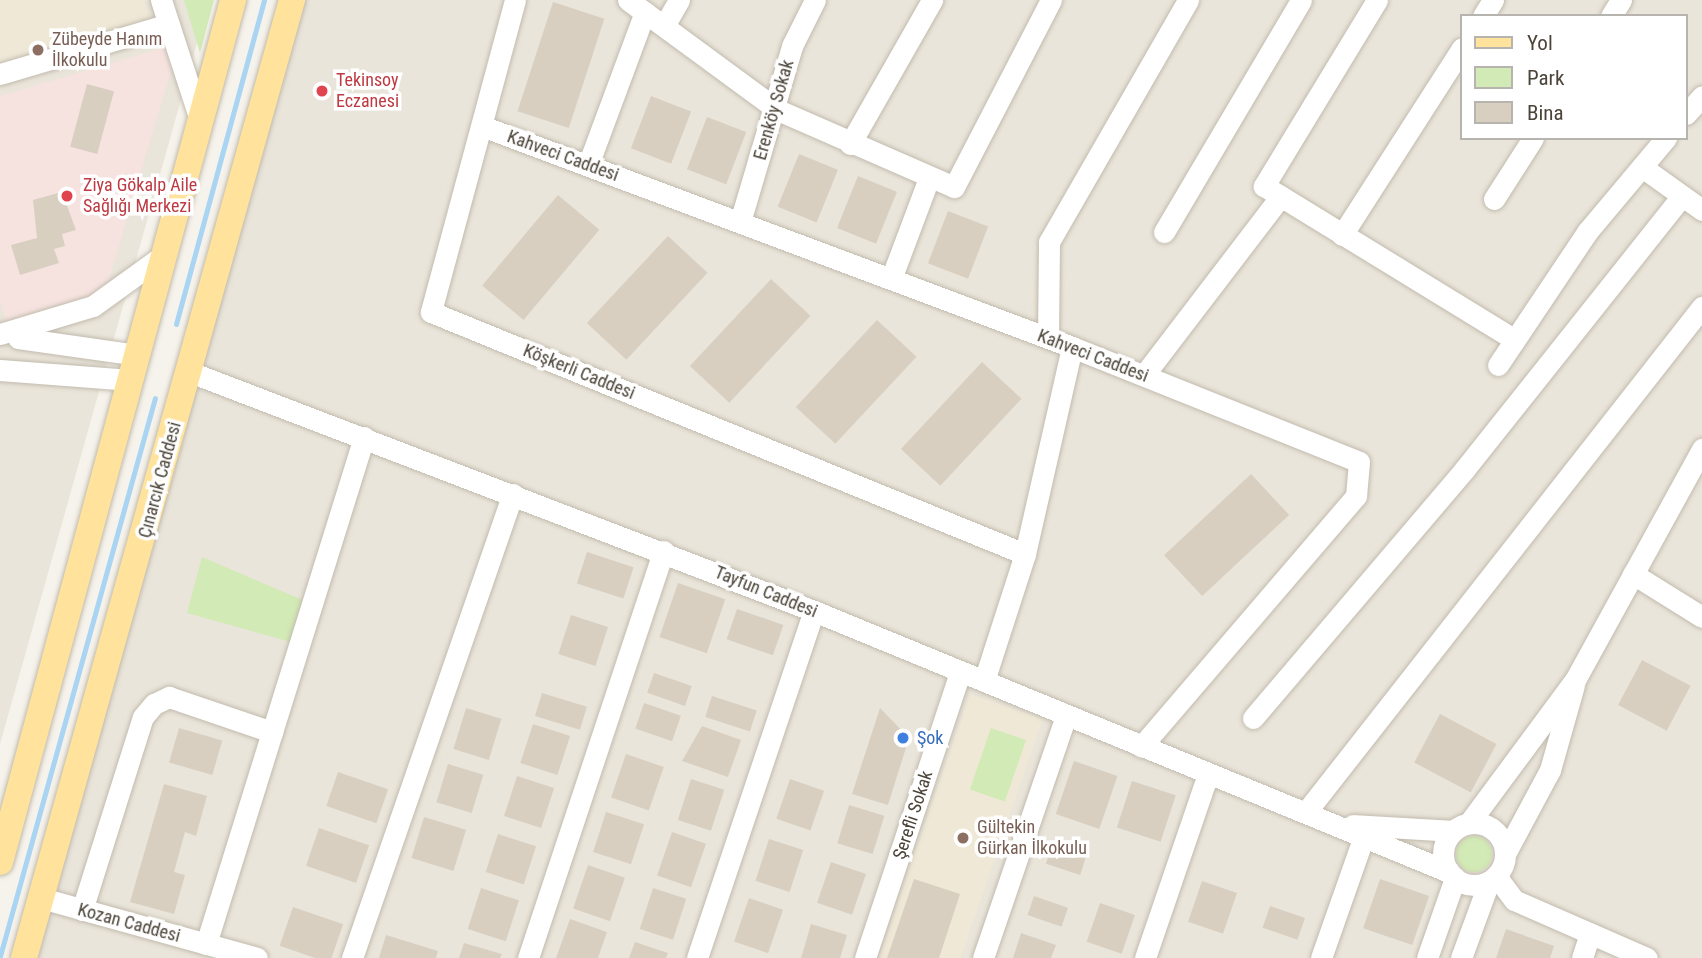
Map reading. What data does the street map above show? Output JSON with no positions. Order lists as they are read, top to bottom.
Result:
{
  "streets": {
    "main road": ["Çınarcık Caddesi"],
    "street": [
      "Erenköy Sokak",
      "Kahveci Caddesi",
      "Köşkerli Caddesi",
      "Tayfun Caddesi",
      "Şerefli Sokak",
      "Kozan Caddesi"
    ]
  },
  "crossings": [
    ["Erenköy Sokak", "Kahveci Caddesi"],
    ["Kahveci Caddesi", "Köşkerli Caddesi"],
    ["Kahveci Caddesi", "Tayfun Caddesi"],
    ["Çınarcık Caddesi", "Tayfun Caddesi"],
    ["Çınarcık Caddesi", "Kozan Caddesi"],
    ["Tayfun Caddesi", "Şerefli Sokak"]
  ],
  "places": [
    "Zübeyde Hanım İlkokulu",
    "Tekinsoy Eczanesi",
    "Ziya Gökalp Aile Sağlığı Merkezi",
    "Şok",
    "Gültekin Gürkan İlkokulu"
  ],
  "legend": ["Yol", "Park", "Bina"]
}
